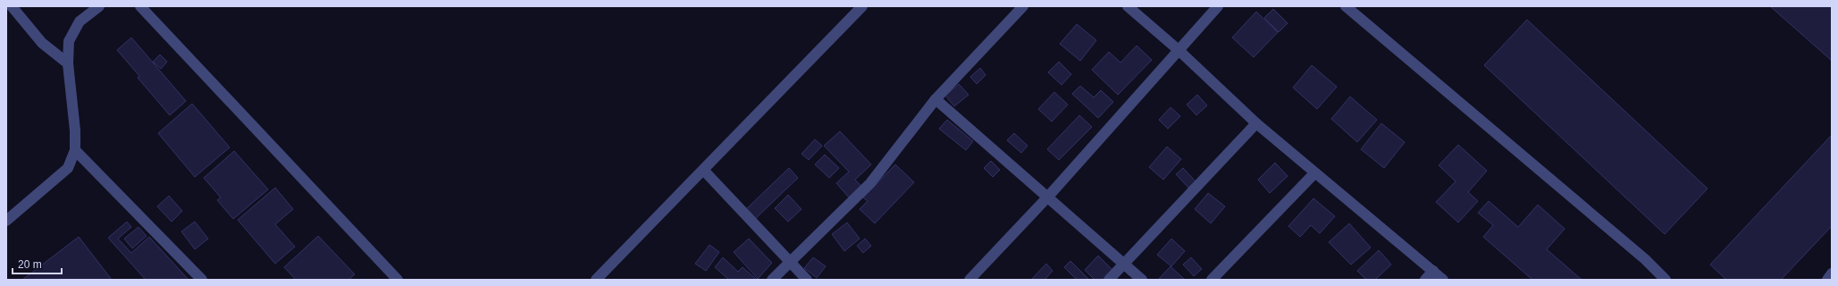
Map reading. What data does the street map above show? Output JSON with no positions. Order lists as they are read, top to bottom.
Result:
{
  "scale_bar": "20 m"
}
